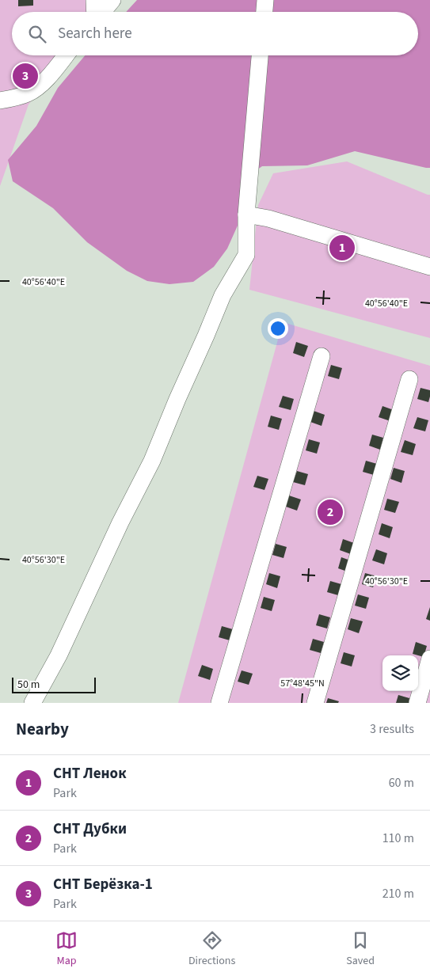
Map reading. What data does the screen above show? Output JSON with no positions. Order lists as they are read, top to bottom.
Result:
{
  "scale_bar": "50 m",
  "page": {
    "search": "Search here",
    "pins": ["3", "1", "2"],
    "scale": "50 m",
    "heading": ["Nearby", "3 results"],
    "list": [
      {
        "mark": "1",
        "name": "СНТ Ленок",
        "note": "Park",
        "value": "60 m"
      },
      {
        "mark": "2",
        "name": "СНТ Дубки",
        "note": "Park",
        "value": "110 m"
      },
      {
        "mark": "3",
        "name": "СНТ Берёзка-1",
        "note": "Park",
        "value": "210 m"
      }
    ],
    "nav": ["Map", "Directions", "Saved"]
  },
  "coordinates": ["40°56'40\"E", "40°56'30\"E", "57°48'45\"N"]
}
